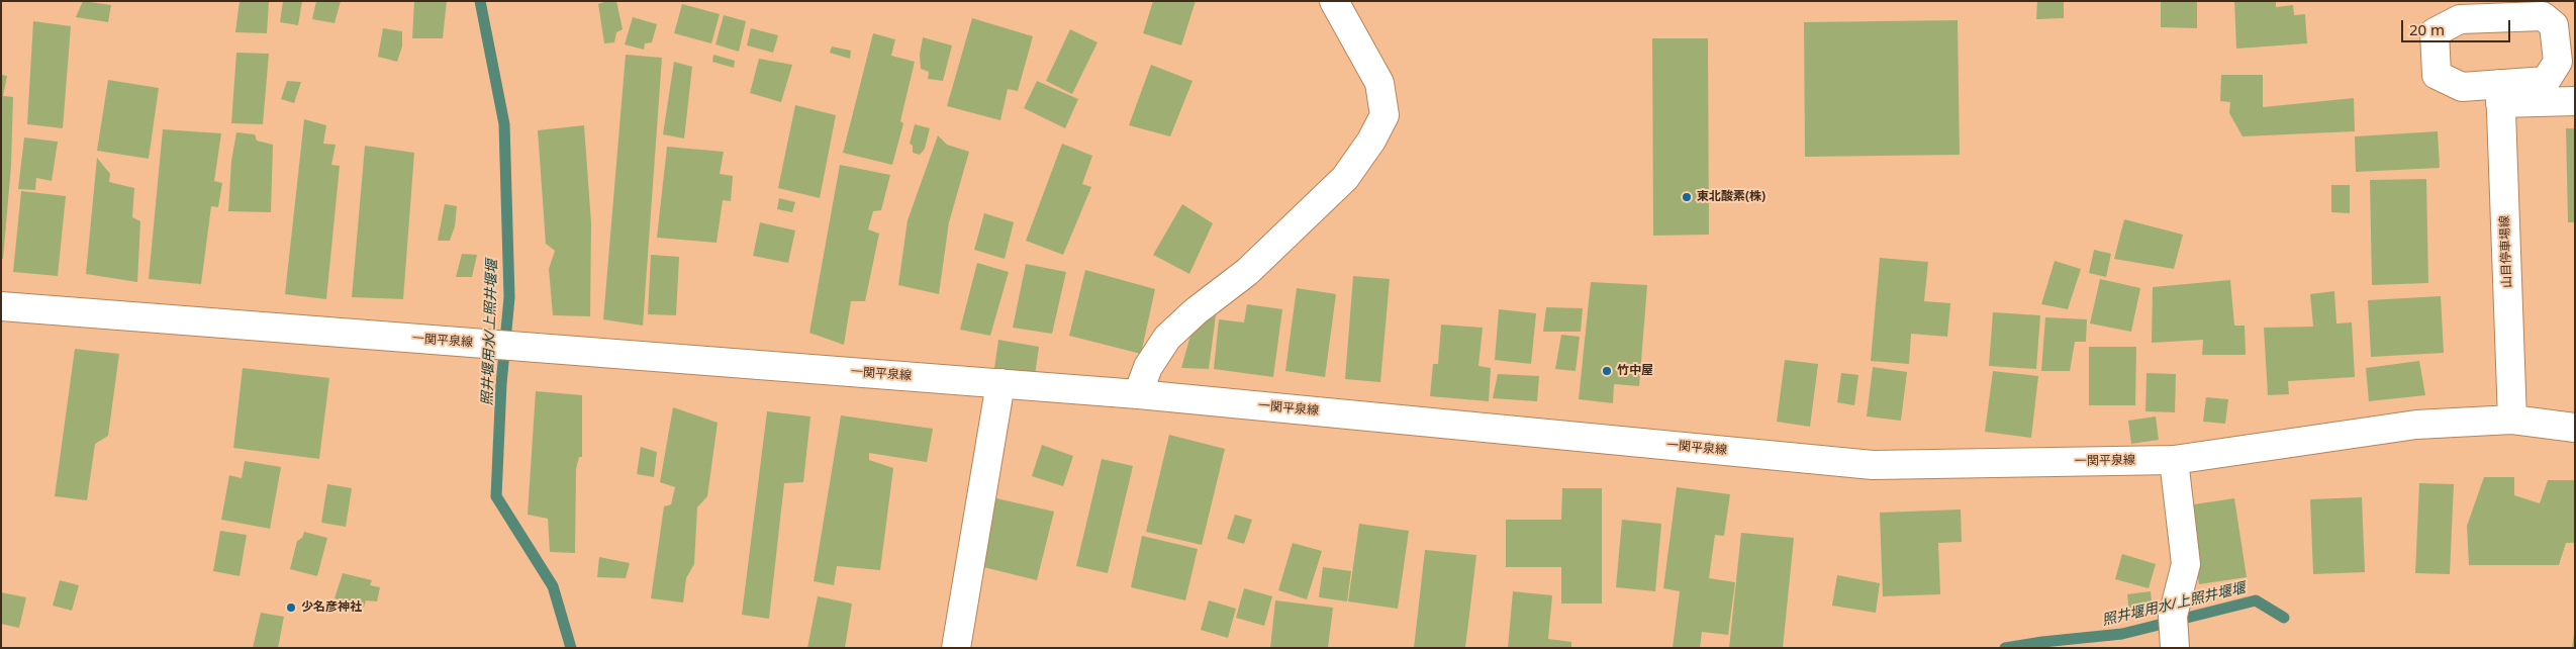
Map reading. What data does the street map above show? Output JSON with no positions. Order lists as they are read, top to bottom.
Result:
{
  "streets": {
    "main road": ["山目停車場線", "一関平泉線"]
  },
  "crossings": [
    ["山目停車場線", "一関平泉線"]
  ],
  "water": ["照井堰用水/上照井堰堰"],
  "places": ["東北酸素(株)", "竹中屋", "少名彦神社"],
  "scale_bar": "20 m"
}
